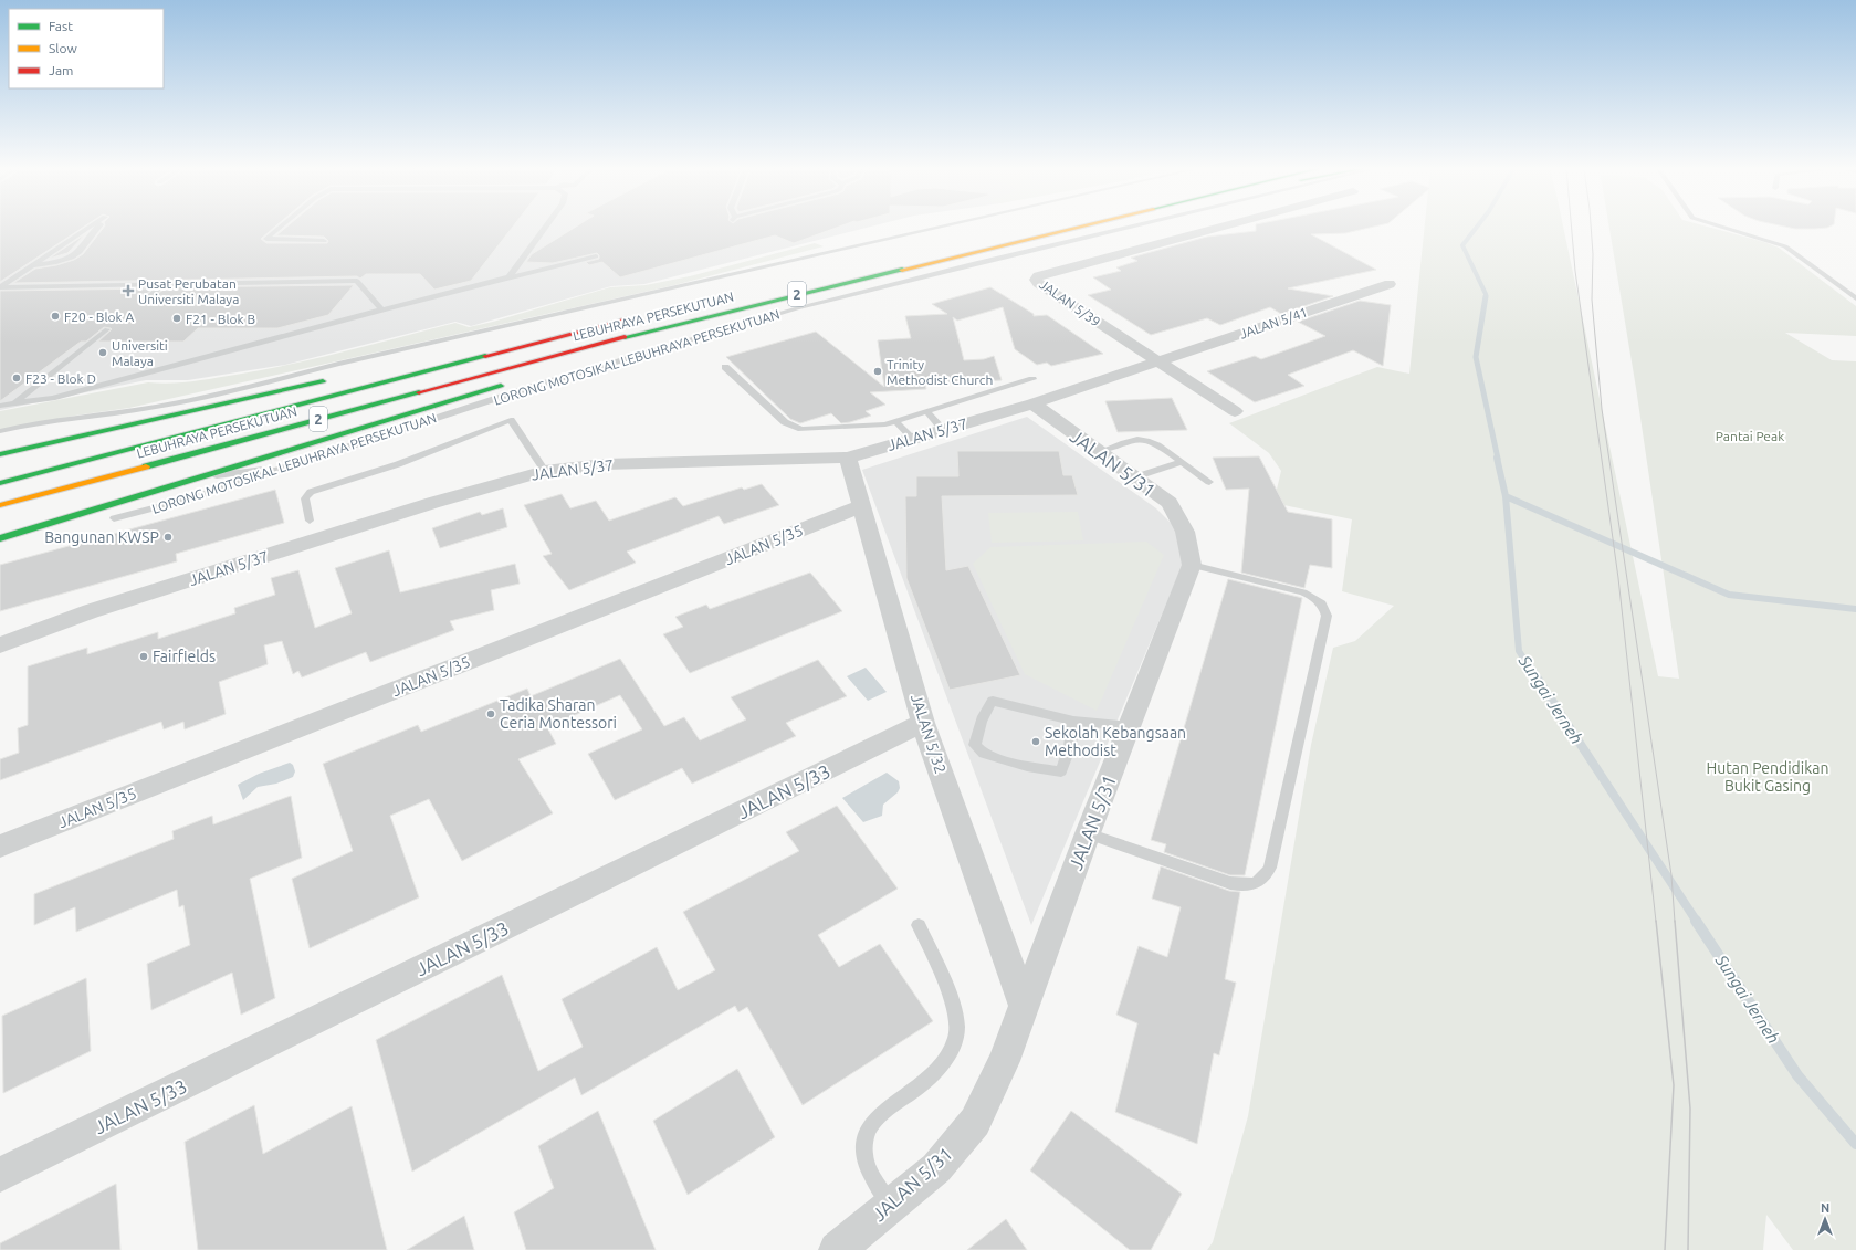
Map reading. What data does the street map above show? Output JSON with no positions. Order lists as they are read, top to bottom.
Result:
{
  "streets": {
    "highway": ["2", "LEBUHRAYA PERSEKUTUAN"],
    "street": [
      "JALAN 5/39",
      "JALAN 5/41",
      "JALAN 5/37",
      "JALAN 5/31",
      "JALAN 5/35",
      "JALAN 5/32",
      "JALAN 5/33"
    ],
    "lane": ["LORONG MOTOSIKAL LEBUHRAYA PERSEKUTUAN"]
  },
  "crossings": [
    ["JALAN 5/39", "JALAN 5/41"],
    ["JALAN 5/39", "JALAN 5/37"],
    ["JALAN 5/41", "JALAN 5/37"],
    ["JALAN 5/37", "JALAN 5/31"],
    ["JALAN 5/37", "JALAN 5/32"],
    ["JALAN 5/31", "JALAN 5/32"],
    ["JALAN 5/35", "JALAN 5/32"],
    ["JALAN 5/32", "JALAN 5/33"]
  ],
  "water": ["Sungai Jerneh"],
  "parks": ["Pantai Peak", "Hutan Pendidikan Bukit Gasing"],
  "places": {
    "health": ["Pusat Perubatan Universiti Malaya"],
    "other": [
      "F20 - Blok A",
      "F21 - Blok B",
      "Universiti Malaya",
      "Trinity Methodist Church",
      "F23 - Blok D",
      "Bangunan KWSP",
      "Fairfields",
      "Tadika Sharan Ceria Montessori",
      "Sekolah Kebangsaan Methodist"
    ]
  },
  "legend": ["Fast", "Slow", "Jam"],
  "north": "top"
}
